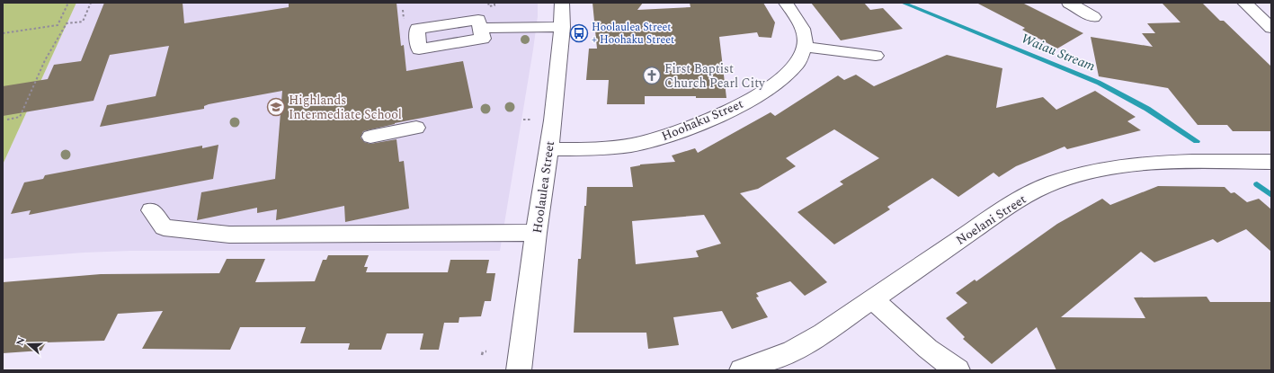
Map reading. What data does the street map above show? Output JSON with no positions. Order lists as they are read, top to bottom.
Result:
{
  "streets": {
    "street": ["Hoohaku Street", "Hoolaulea Street", "Noelani Street"]
  },
  "crossings": [
    ["Hoohaku Street", "Hoolaulea Street"]
  ],
  "water": ["Waiau Stream"],
  "places": {
    "bus stop": ["Hoolaulea Street + Hoohaku Street"],
    "church": ["First Baptist Church Pearl City"],
    "school or university": ["Highlands Intermediate School"]
  },
  "north": "left"
}
